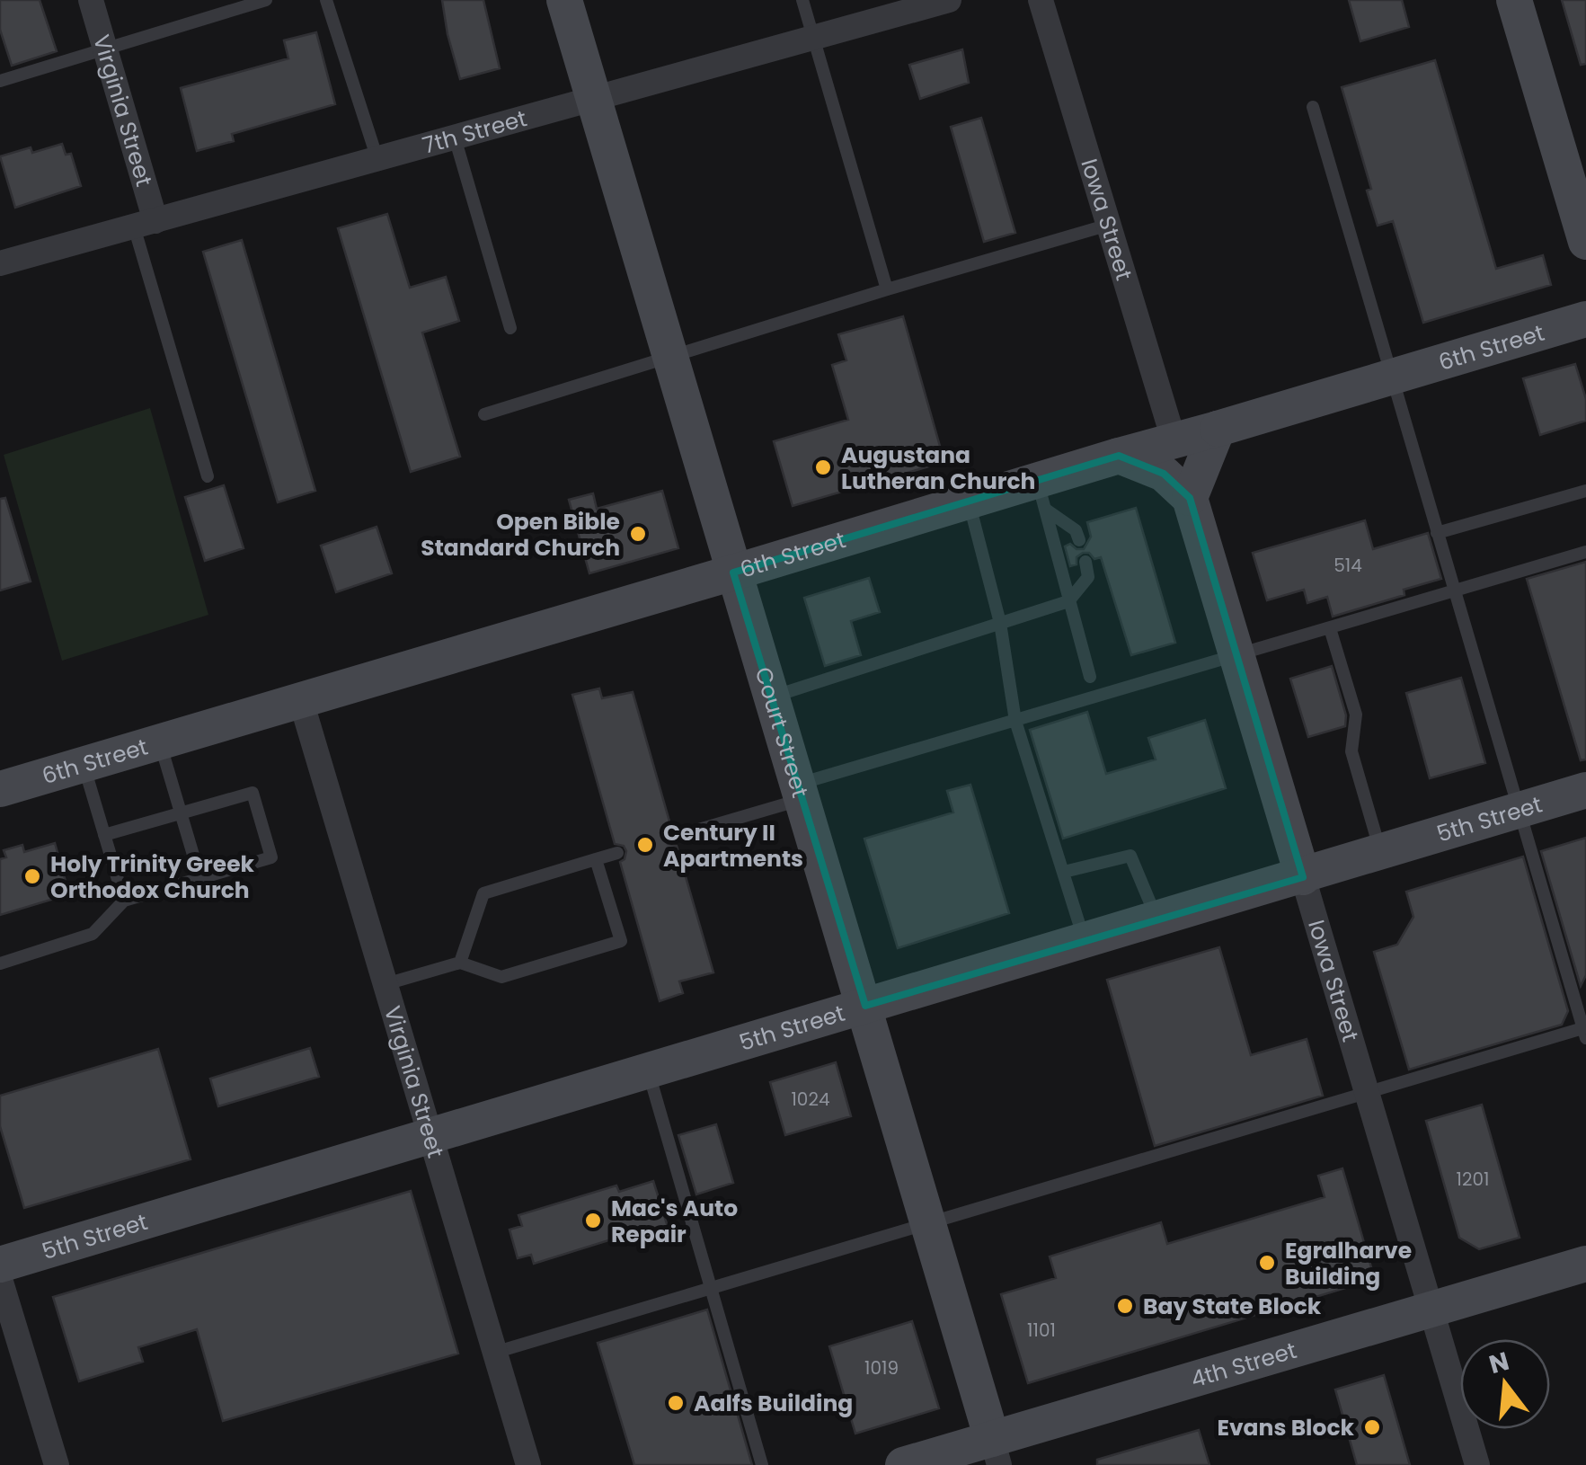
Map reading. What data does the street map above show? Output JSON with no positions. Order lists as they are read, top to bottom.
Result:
{
  "streets": {
    "main road": [
      "Iowa Street",
      "6th Street",
      "Court Street",
      "5th Street",
      "4th Street"
    ],
    "street": ["Virginia Street", "7th Street"]
  },
  "crossings": [
    ["Virginia Street", "7th Street"],
    ["Virginia Street", "6th Street"],
    ["Virginia Street", "5th Street"],
    ["7th Street", "Court Street"],
    ["Iowa Street", "6th Street"],
    ["Iowa Street", "5th Street"],
    ["Iowa Street", "4th Street"],
    ["6th Street", "Court Street"],
    ["Court Street", "5th Street"],
    ["Court Street", "4th Street"]
  ],
  "places": [
    "Augustana Lutheran Church",
    "Open Bible Standard Church",
    "Century II Apartments",
    "Holy Trinity Greek Orthodox Church",
    "Mac's Auto Repair",
    "Egralharve Building",
    "Bay State Block",
    "Aalfs Building",
    "Evans Block"
  ],
  "house_numbers": [
    "514",
    "1024",
    "1201",
    "1101",
    "1019"
  ],
  "north": "top"
}
